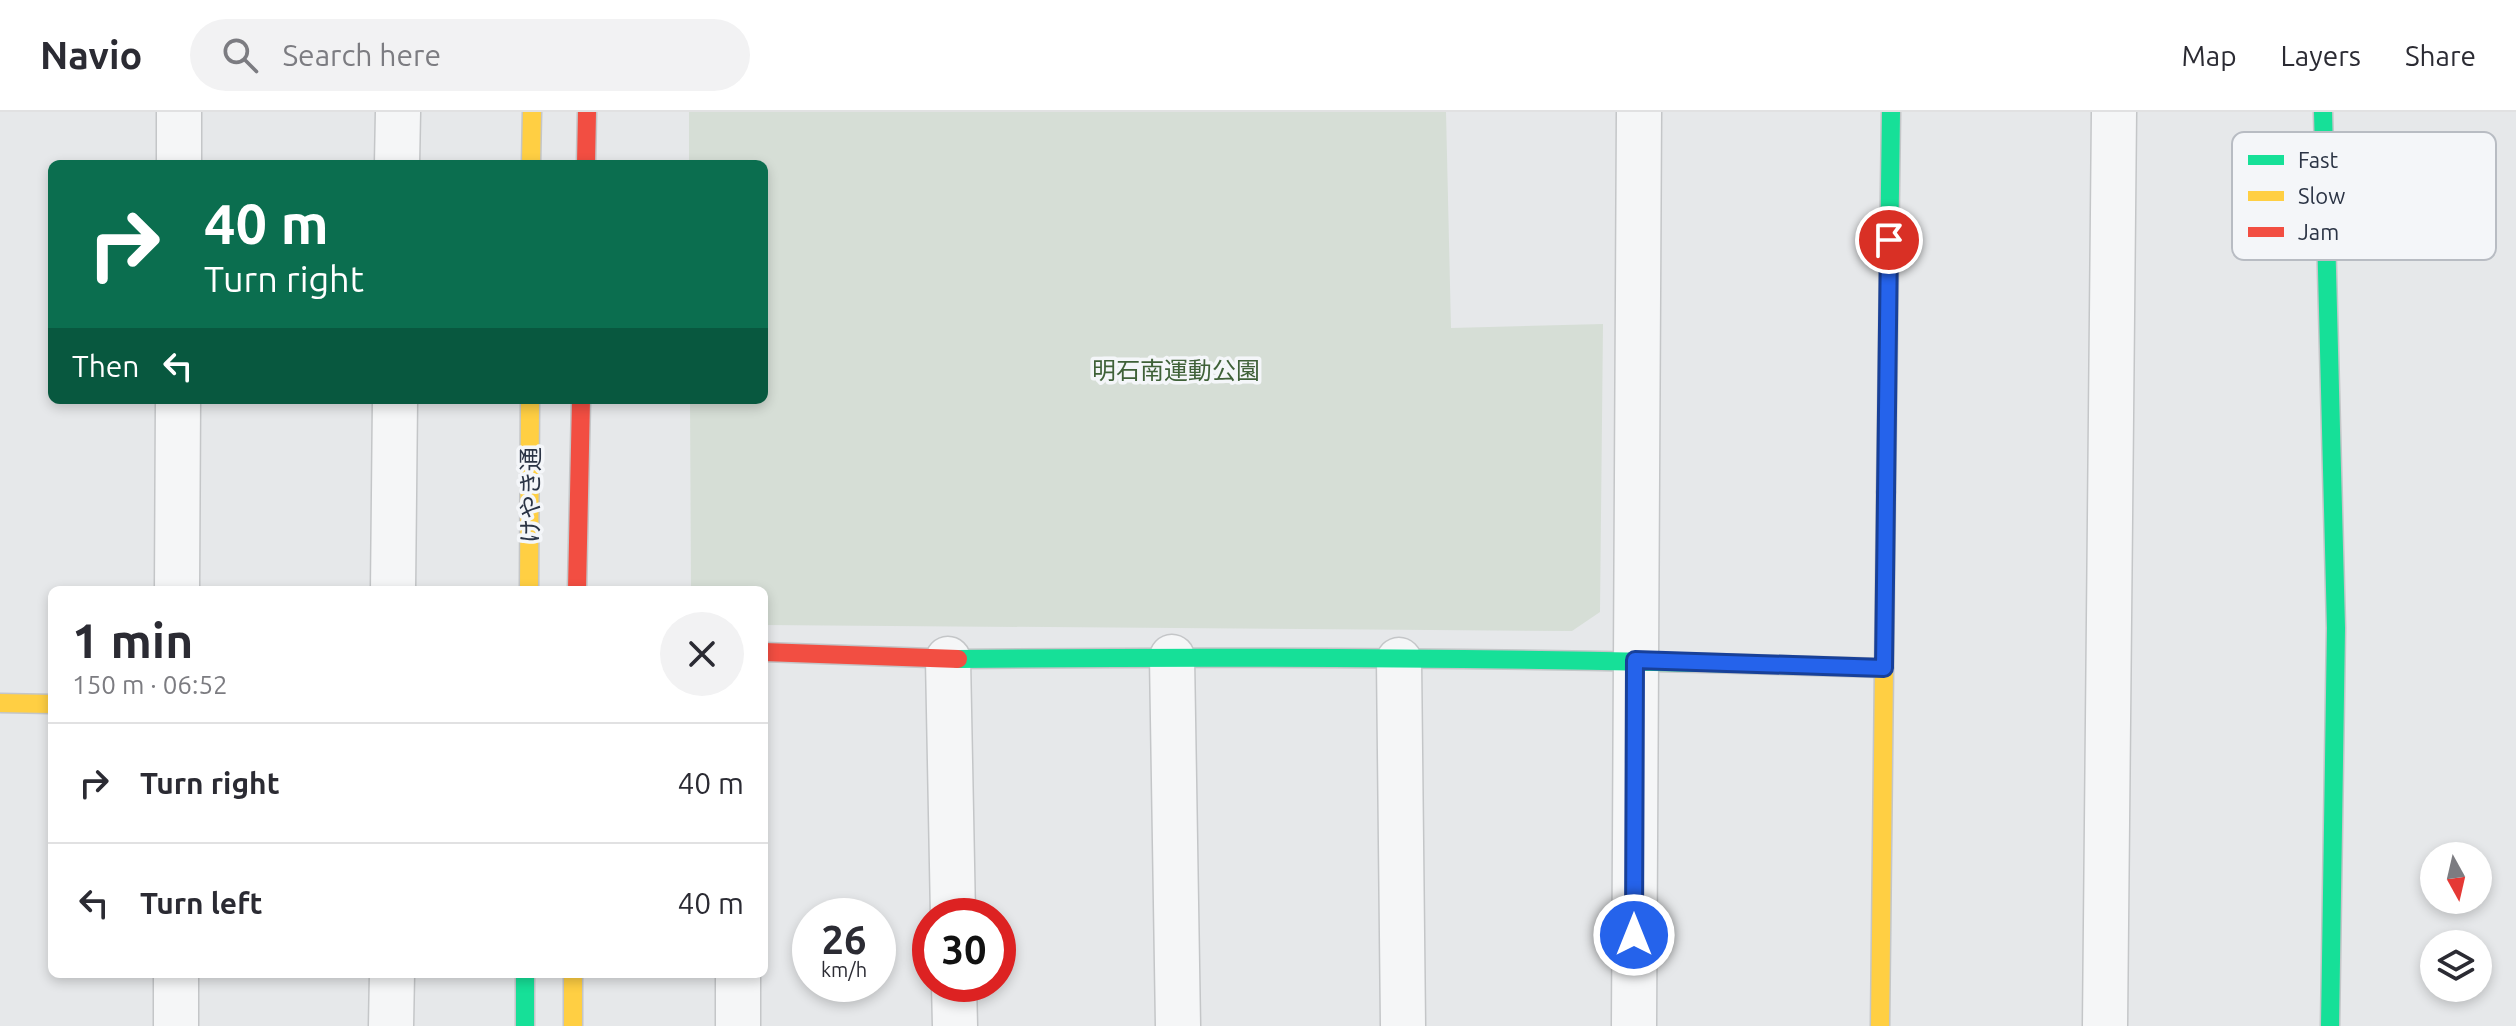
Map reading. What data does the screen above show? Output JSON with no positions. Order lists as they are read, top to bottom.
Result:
{
  "streets": {
    "street": ["けやき通"]
  },
  "parks": ["明石南運動公園"],
  "legend": ["Fast", "Slow", "Jam"],
  "north": "bottom",
  "page": {
    "header": "Navio",
    "search": "Search here",
    "nav": ["Map", "Layers", "Share"],
    "turn": ["40 m", "Turn right"],
    "then": "Then",
    "heading": ["1 min", "150 m · 06:52"],
    "list": [
      {
        "name": "Turn right",
        "value": "40 m"
      },
      {
        "name": "Turn left",
        "value": "40 m"
      }
    ],
    "speed": "26 km/h",
    "limit": "30"
  }
}
